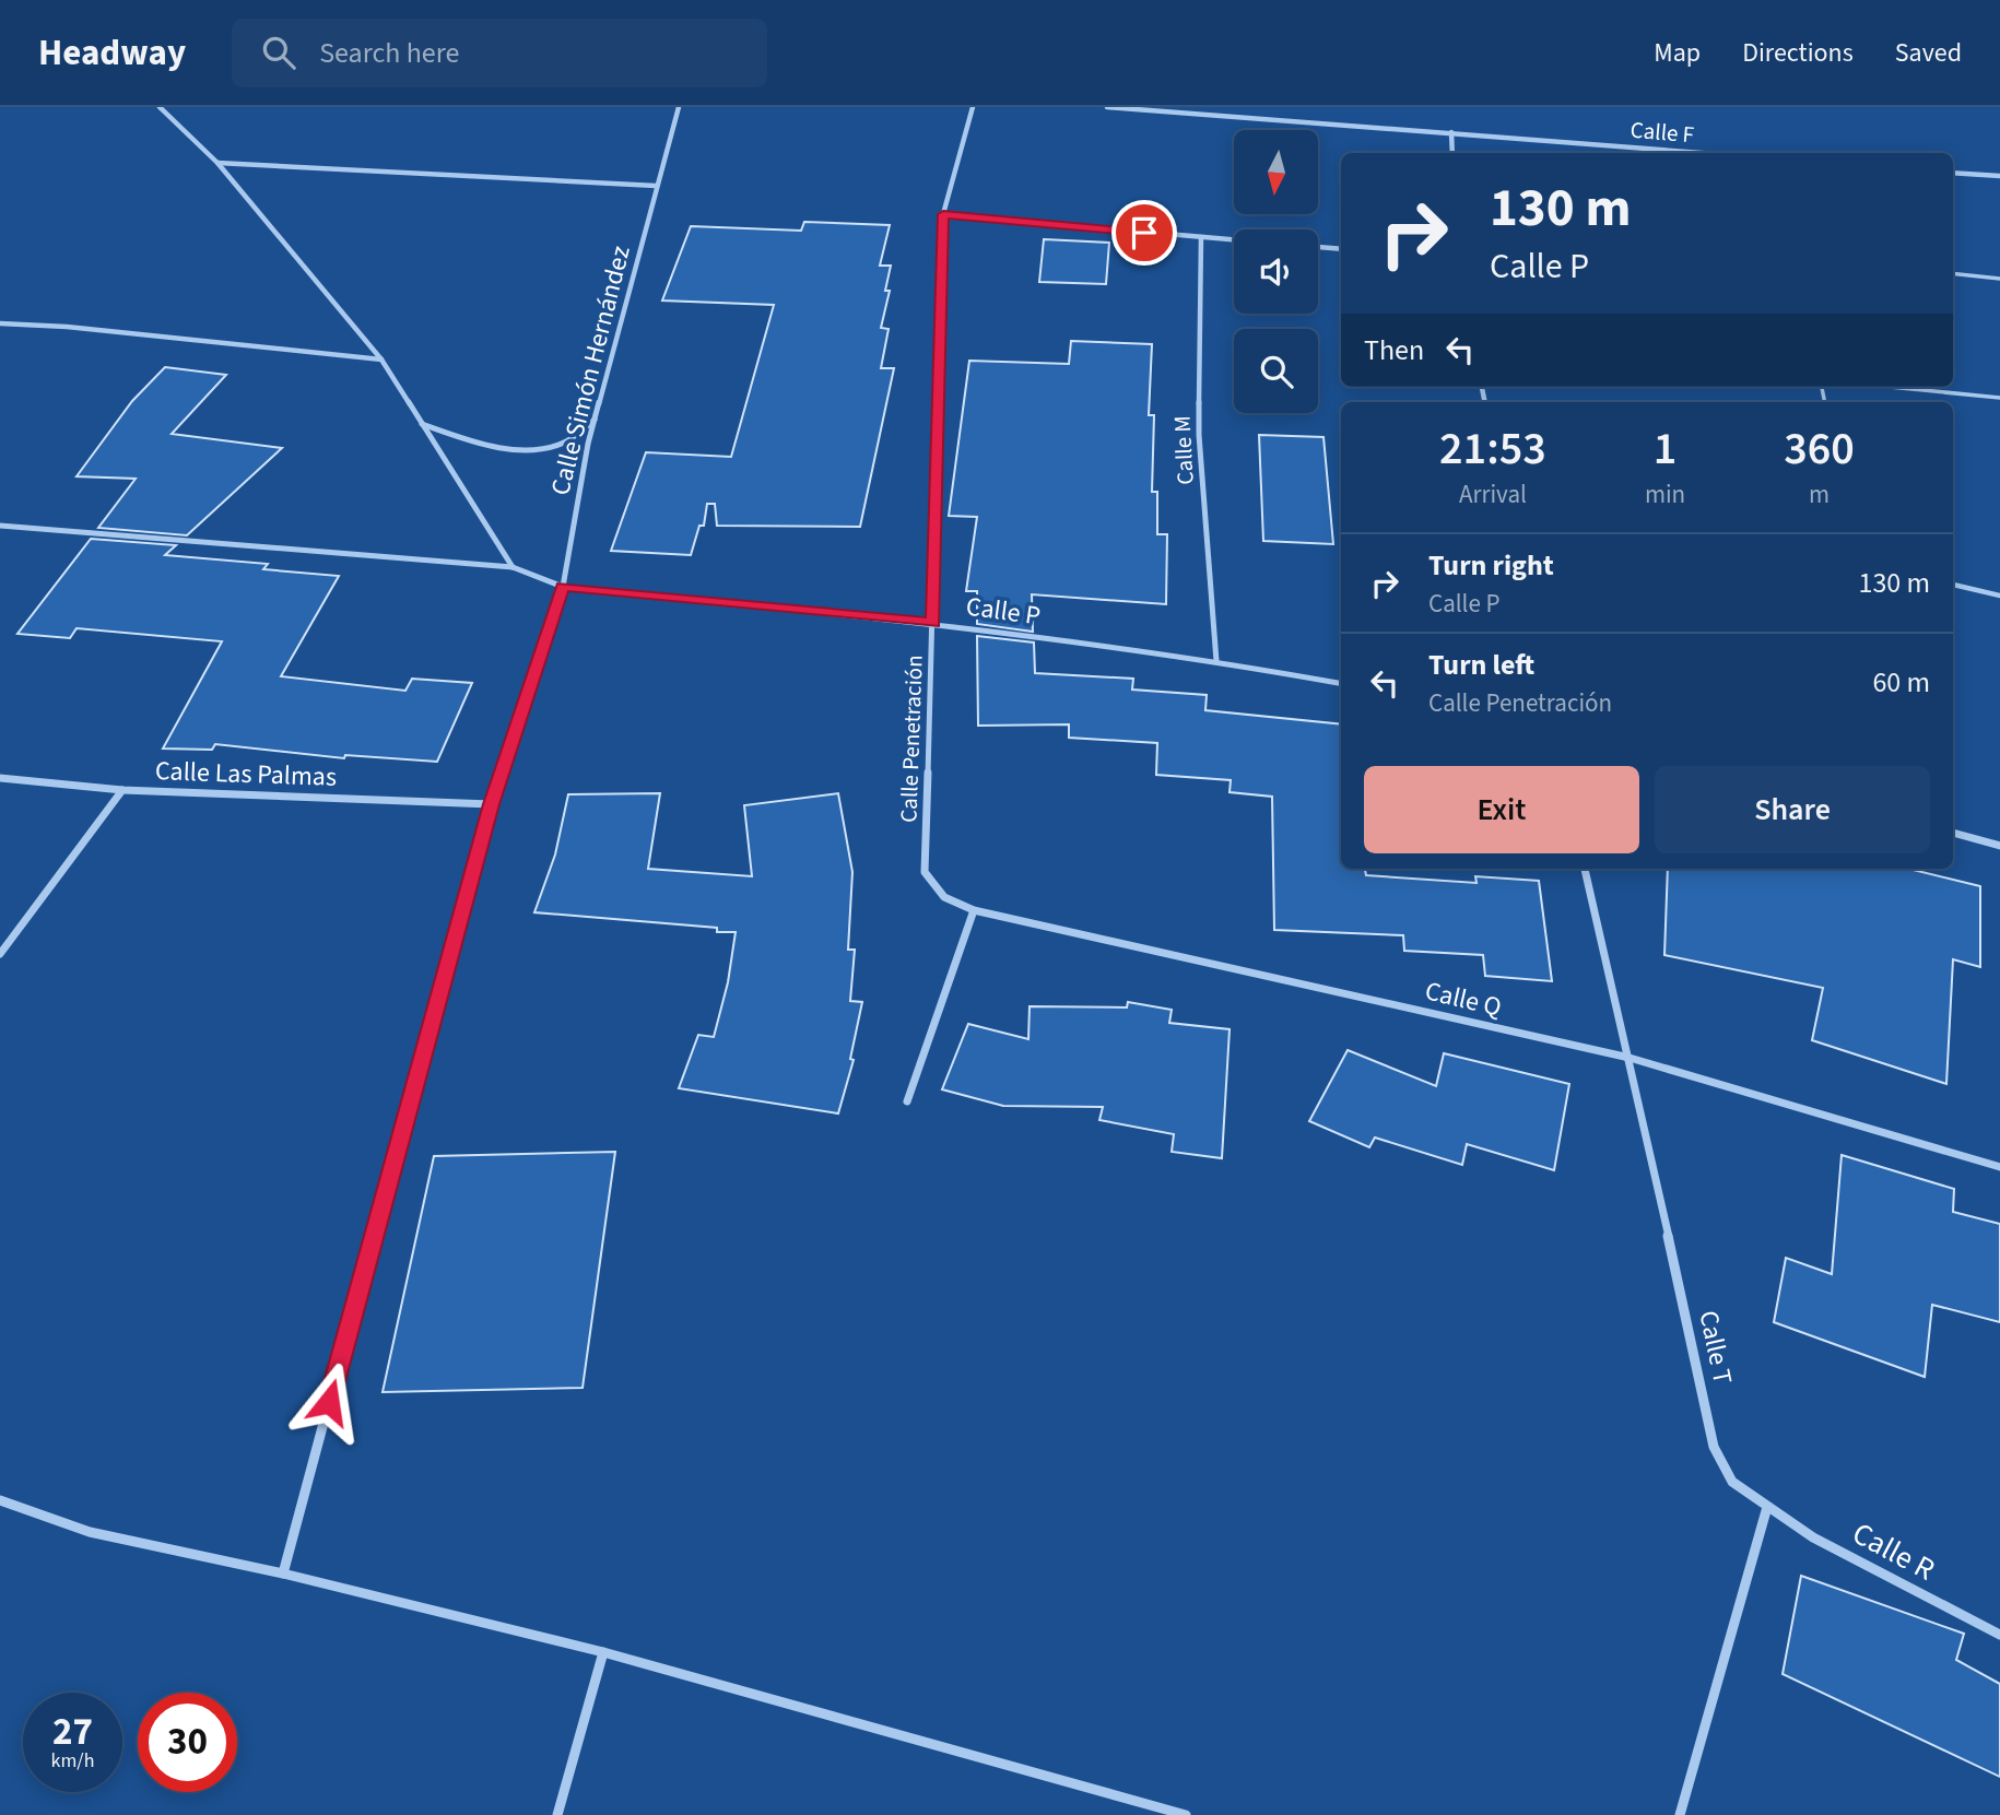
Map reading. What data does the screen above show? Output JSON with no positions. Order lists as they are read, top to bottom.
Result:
{
  "streets": {
    "street": [
      "Calle F",
      "Calle Simón Hernández",
      "Calle M",
      "Calle P",
      "Calle Penetración",
      "Calle Las Palmas",
      "Calle Q",
      "Calle T",
      "Calle R"
    ]
  },
  "crossings": [
    ["Calle Simón Hernández", "Calle P"],
    ["Calle Simón Hernández", "Calle Las Palmas"],
    ["Calle M", "Calle P"],
    ["Calle P", "Calle Penetración"],
    ["Calle Penetración", "Calle Q"],
    ["Calle Q", "Calle T"],
    ["Calle T", "Calle R"]
  ],
  "north": "bottom",
  "page": {
    "header": "Headway",
    "search": "Search here",
    "nav": ["Map", "Directions", "Saved"],
    "turn": ["130 m", "Calle P"],
    "then": "Then",
    "eta": [
      "21:53",
      "Arrival",
      "1",
      "min",
      "360",
      "m"
    ],
    "list": [
      {
        "name": "Turn right",
        "note": "Calle P",
        "value": "130 m"
      },
      {
        "name": "Turn left",
        "note": "Calle Penetración",
        "value": "60 m"
      }
    ],
    "buttons": ["Exit", "Share"],
    "speed": "27 km/h",
    "limit": "30"
  }
}
